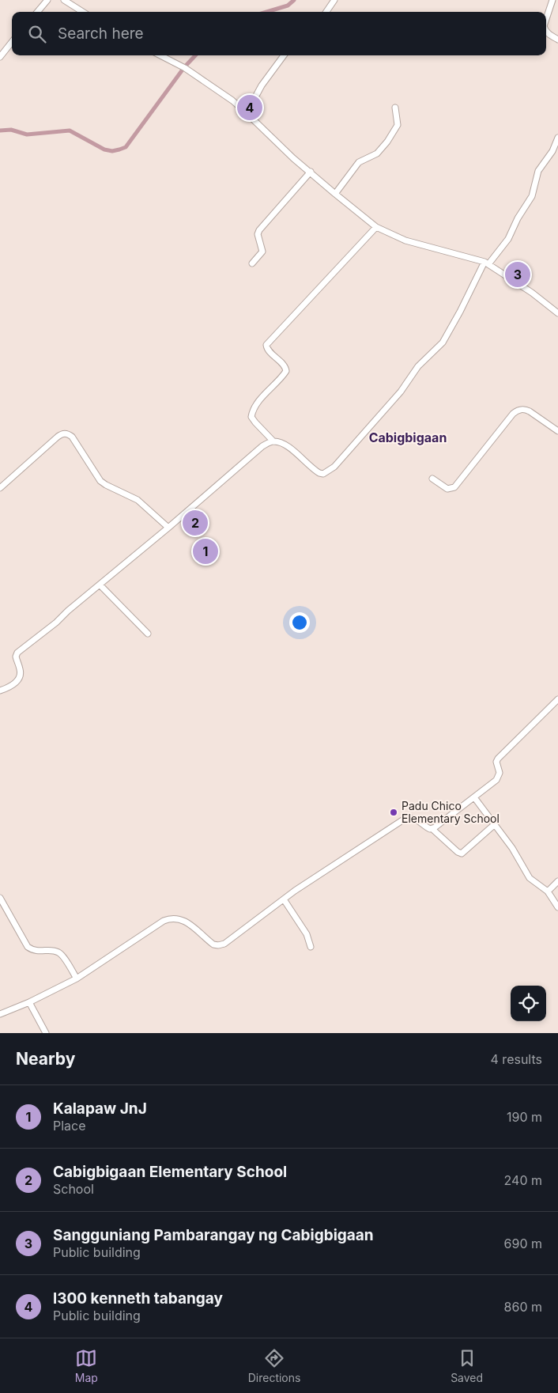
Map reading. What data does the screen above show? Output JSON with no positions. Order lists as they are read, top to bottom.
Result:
{
  "districts": ["Cabigbigaan"],
  "places": ["Padu Chico Elementary School"],
  "page": {
    "search": "Search here",
    "pins": [
      "4",
      "3",
      "2",
      "1"
    ],
    "heading": ["Nearby", "4 results"],
    "list": [
      {
        "mark": "1",
        "name": "Kalapaw JnJ",
        "note": "Place",
        "value": "190 m"
      },
      {
        "mark": "2",
        "name": "Cabigbigaan Elementary School",
        "note": "School",
        "value": "240 m"
      },
      {
        "mark": "3",
        "name": "Sangguniang Pambarangay ng Cabigbigaan",
        "note": "Public building",
        "value": "690 m"
      },
      {
        "mark": "4",
        "name": "l300 kenneth tabangay",
        "note": "Public building",
        "value": "860 m"
      }
    ],
    "nav": ["Map", "Directions", "Saved"]
  }
}
